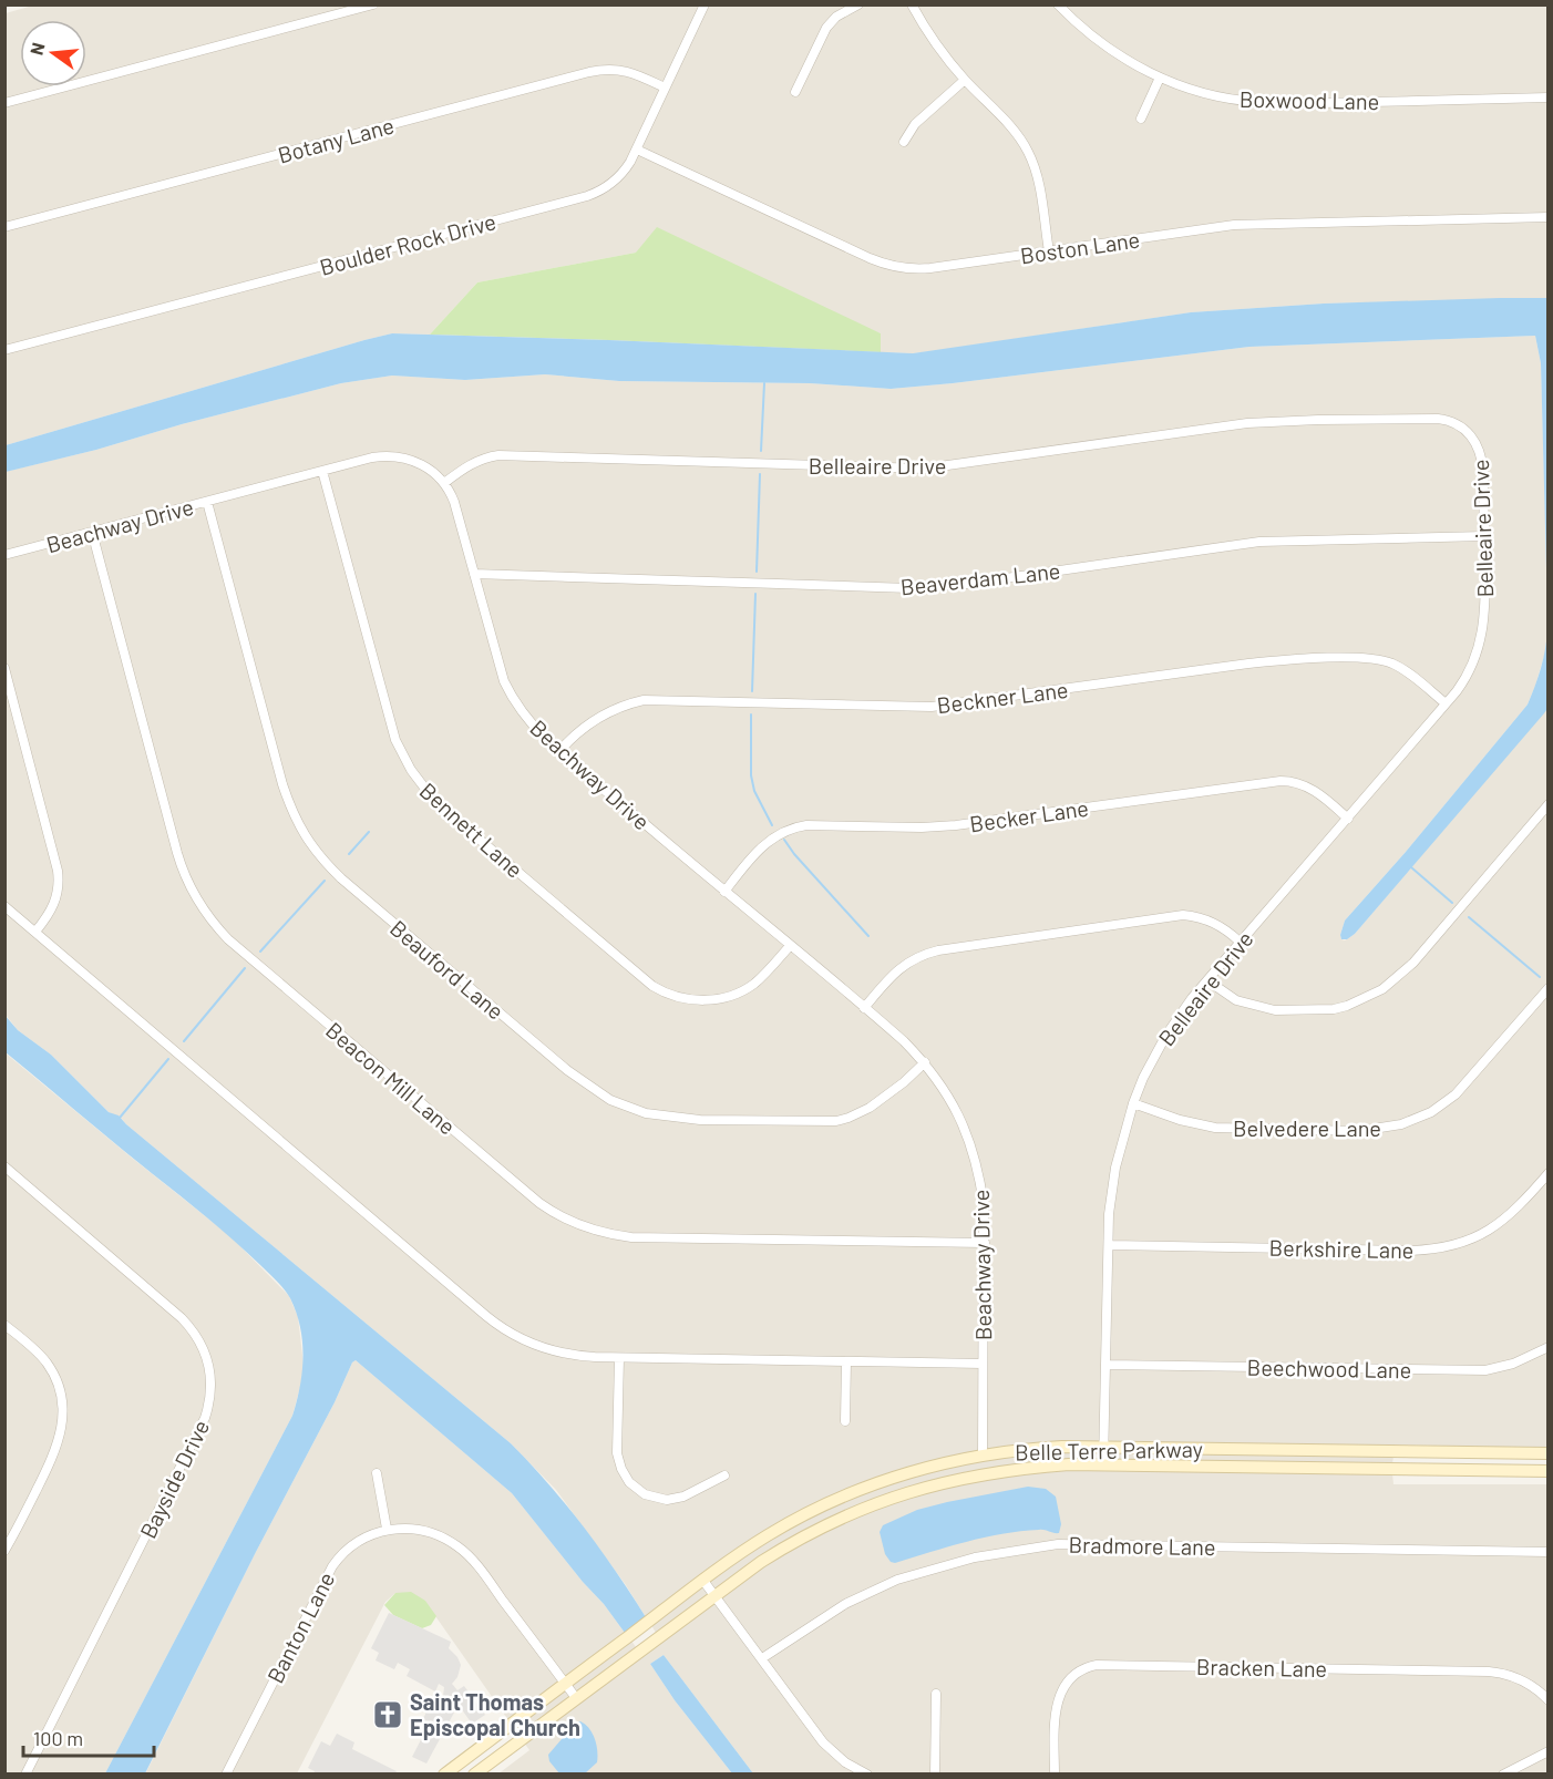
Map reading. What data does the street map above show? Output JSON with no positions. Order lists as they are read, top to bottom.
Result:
{
  "streets": {
    "main road": ["Belle Terre Parkway"],
    "street": [
      "Boxwood Lane",
      "Botany Lane",
      "Boulder Rock Drive",
      "Boston Lane",
      "Belleaire Drive",
      "Beachway Drive",
      "Beaverdam Lane",
      "Beckner Lane",
      "Becker Lane",
      "Bennett Lane",
      "Beauford Lane",
      "Beacon Mill Lane",
      "Belvedere Lane",
      "Berkshire Lane",
      "Beechwood Lane",
      "Bayside Drive",
      "Bradmore Lane",
      "Banton Lane",
      "Bracken Lane"
    ]
  },
  "crossings": [
    ["Botany Lane", "Boulder Rock Drive"],
    ["Boulder Rock Drive", "Boston Lane"],
    ["Belleaire Drive", "Beachway Drive"],
    ["Belleaire Drive", "Beaverdam Lane"],
    ["Belleaire Drive", "Beckner Lane"],
    ["Belleaire Drive", "Becker Lane"],
    ["Belleaire Drive", "Belvedere Lane"],
    ["Belleaire Drive", "Berkshire Lane"],
    ["Belleaire Drive", "Beechwood Lane"],
    ["Belleaire Drive", "Belle Terre Parkway"],
    ["Beachway Drive", "Beaverdam Lane"],
    ["Beachway Drive", "Beckner Lane"],
    ["Beachway Drive", "Becker Lane"],
    ["Beachway Drive", "Bennett Lane"],
    ["Beachway Drive", "Beauford Lane"],
    ["Beachway Drive", "Beacon Mill Lane"],
    ["Beachway Drive", "Belle Terre Parkway"],
    ["Belle Terre Parkway", "Banton Lane"]
  ],
  "places": {
    "church": ["Saint Thomas Episcopal Church"]
  },
  "scale_bar": "100 m",
  "north": "left"
}
